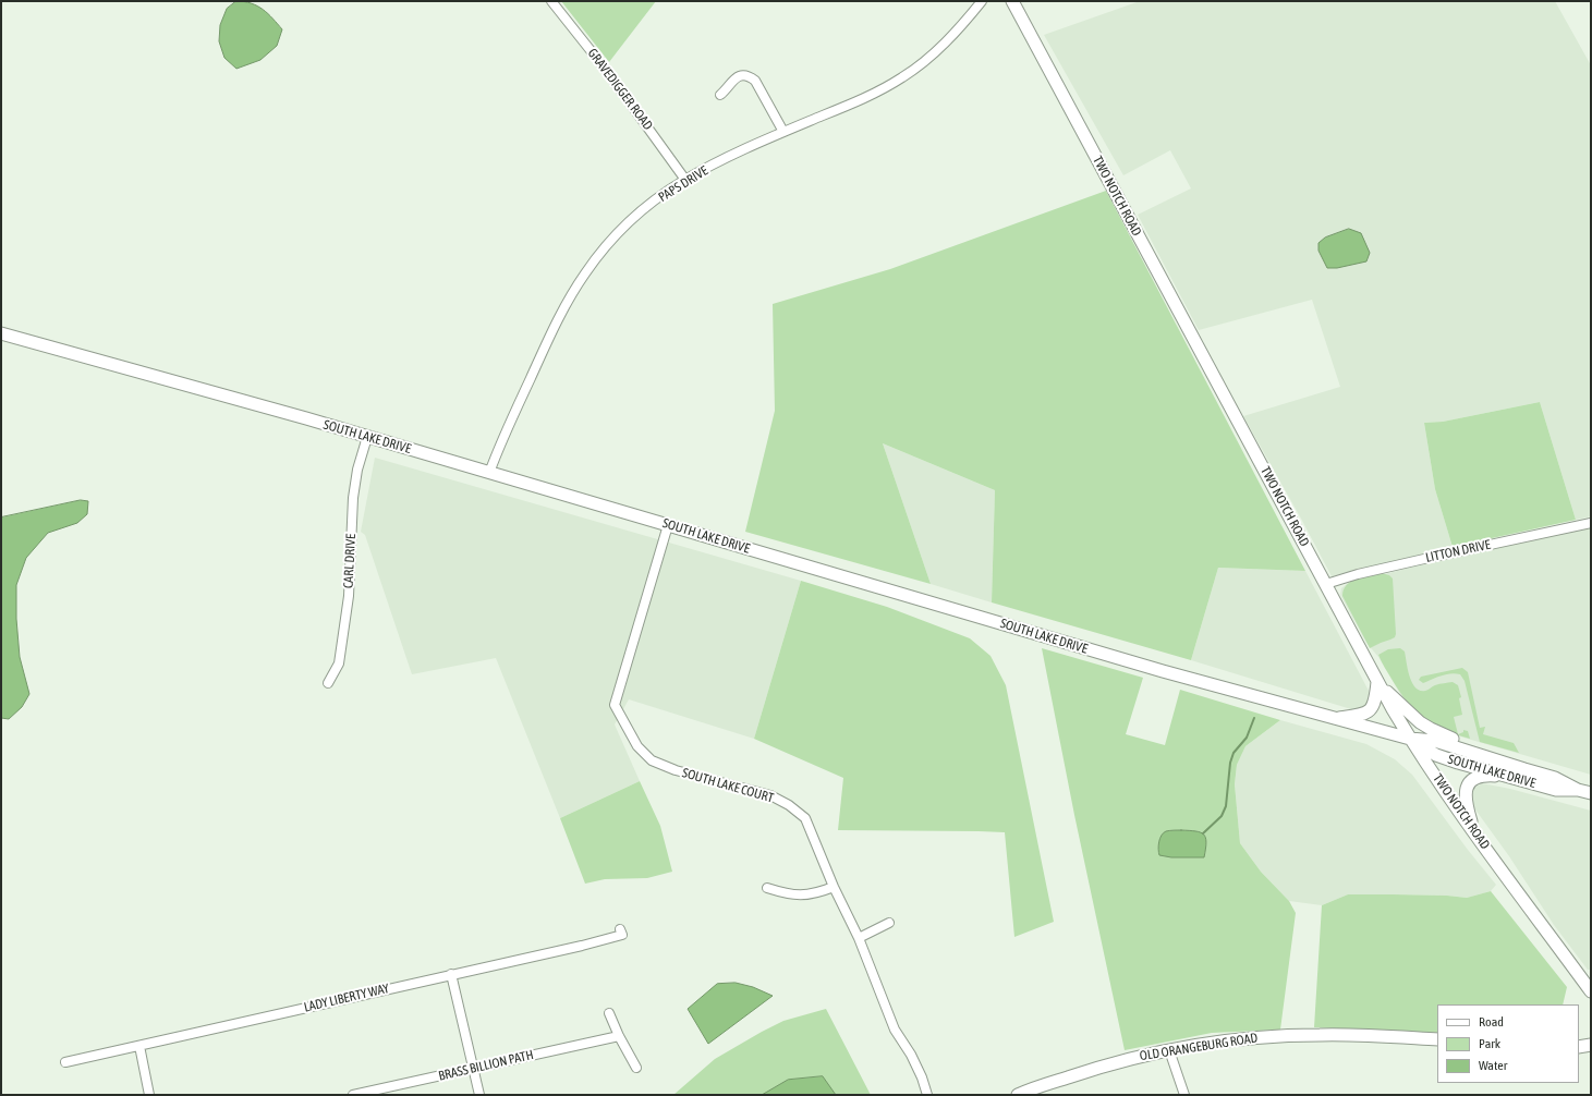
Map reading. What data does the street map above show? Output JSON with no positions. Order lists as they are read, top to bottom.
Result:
{
  "streets": {
    "main road": ["TWO NOTCH ROAD", "SOUTH LAKE DRIVE", "OLD ORANGEBURG ROAD"],
    "street": [
      "GRAVEDIGGER ROAD",
      "PAPS DRIVE",
      "LITTON DRIVE",
      "CARL DRIVE",
      "SOUTH LAKE COURT",
      "LADY LIBERTY WAY",
      "BRASS BILLION PATH"
    ]
  },
  "crossings": [
    ["GRAVEDIGGER ROAD", "PAPS DRIVE"],
    ["PAPS DRIVE", "SOUTH LAKE DRIVE"],
    ["TWO NOTCH ROAD", "SOUTH LAKE DRIVE"],
    ["TWO NOTCH ROAD", "LITTON DRIVE"],
    ["SOUTH LAKE DRIVE", "CARL DRIVE"],
    ["SOUTH LAKE DRIVE", "SOUTH LAKE COURT"]
  ],
  "legend": ["Road", "Park", "Water"]
}
